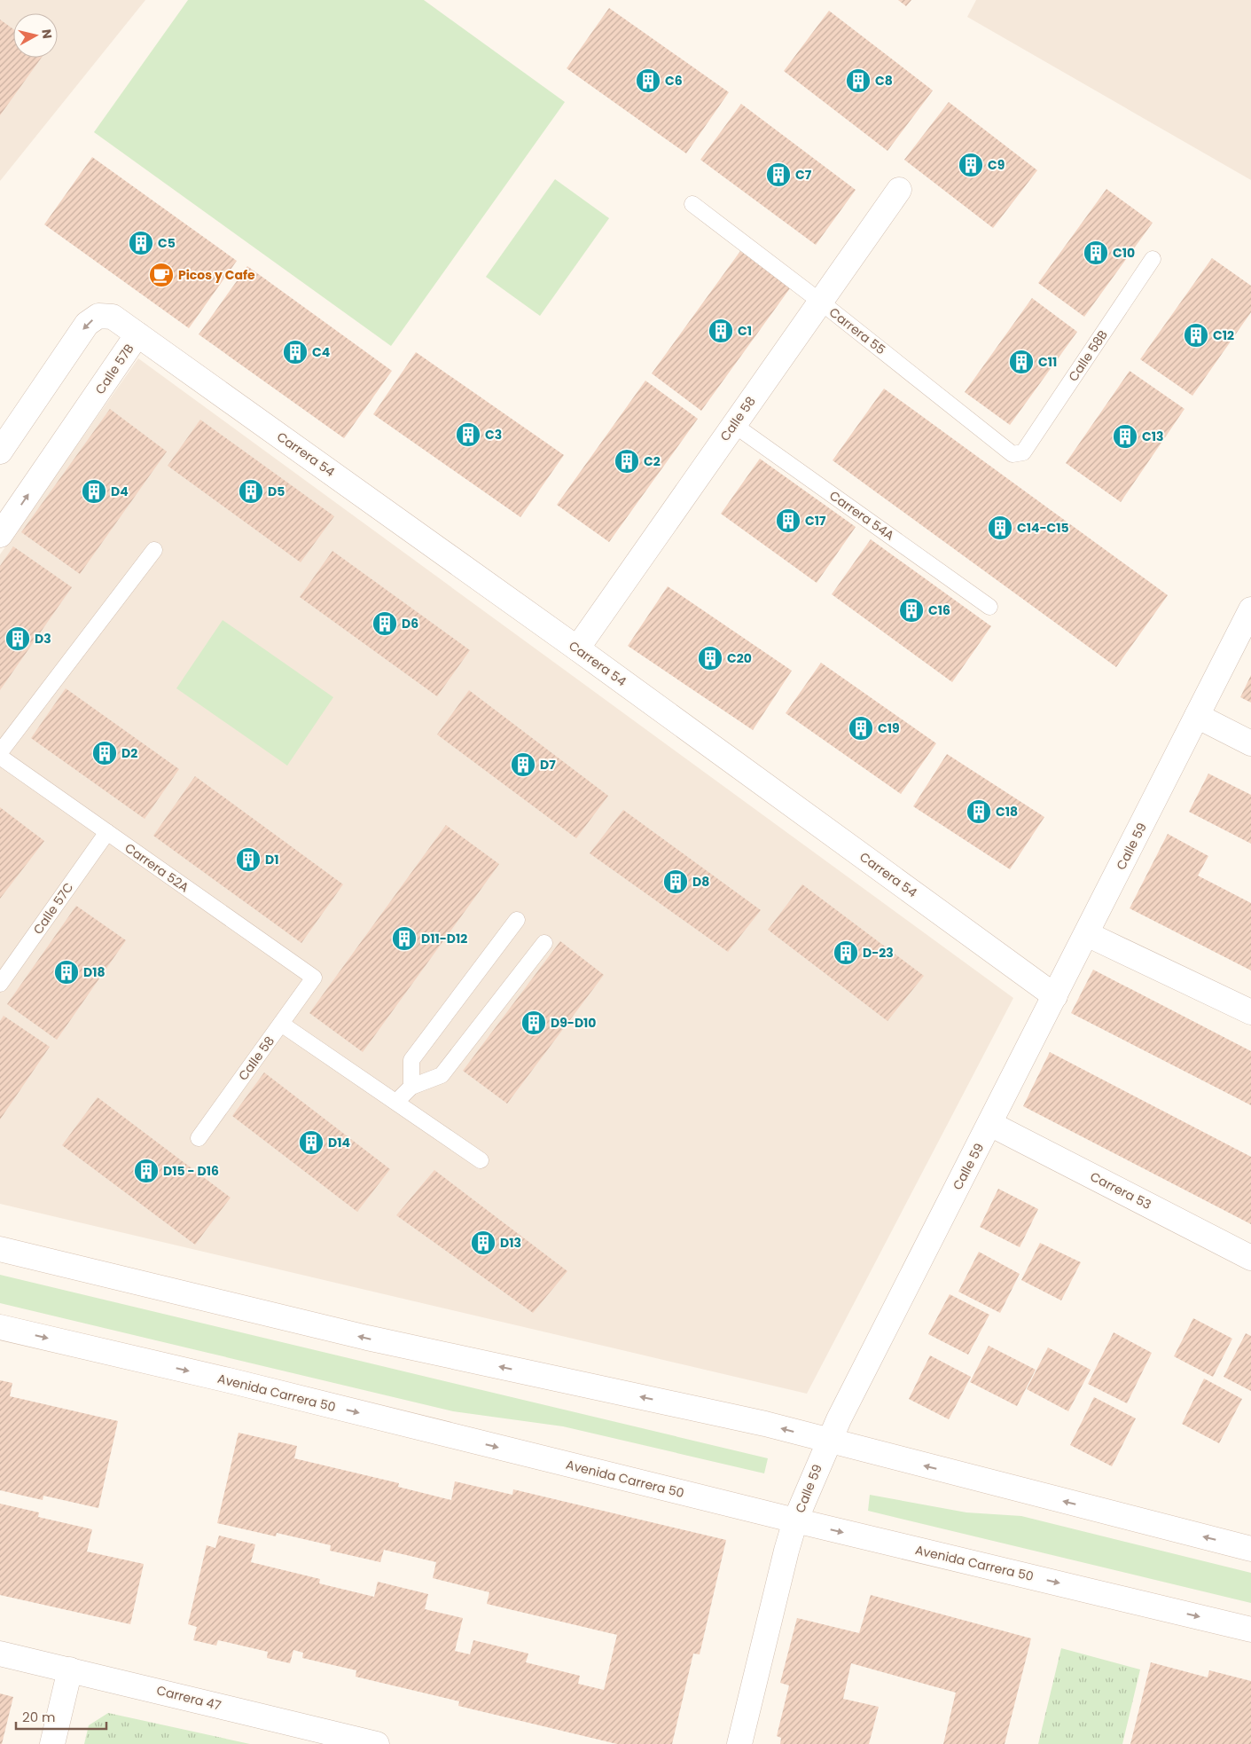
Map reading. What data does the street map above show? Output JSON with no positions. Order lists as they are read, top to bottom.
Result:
{
  "streets": {
    "street": [
      "Calle 57B",
      "Calle 58",
      "Carrera 54",
      "Calle 59",
      "Carrera 53",
      "Avenida Carrera 50",
      "Carrera 47"
    ],
    "lane": [
      "Carrera 55",
      "Calle 58B",
      "Carrera 54A",
      "Carrera 52A",
      "Calle 57C"
    ]
  },
  "crossings": [
    ["Carrera 55", "Calle 58B"],
    ["Carrera 55", "Calle 58"],
    ["Calle 57B", "Carrera 54"],
    ["Calle 58", "Carrera 54"],
    ["Calle 58", "Carrera 54A"],
    ["Calle 58", "Carrera 52A"],
    ["Carrera 54", "Calle 59"],
    ["Calle 59", "Carrera 53"],
    ["Calle 59", "Avenida Carrera 50"],
    ["Carrera 52A", "Calle 57C"]
  ],
  "places": {
    "building": [
      "C6",
      "C8",
      "C9",
      "C7",
      "C5",
      "C10",
      "C1",
      "C12",
      "C4",
      "C11",
      "C3",
      "C13",
      "C2",
      "D4",
      "D5",
      "C17",
      "C14-C15",
      "C16",
      "D6",
      "D3",
      "C20",
      "C19",
      "D2",
      "D7",
      "C18",
      "D1",
      "D8",
      "D11-D12",
      "D-23",
      "D18",
      "D9-D10",
      "D14",
      "D15 - D16",
      "D13"
    ],
    "cafe": ["Picos y Cafe"]
  },
  "scale_bar": "20 m",
  "north": "right"
}
